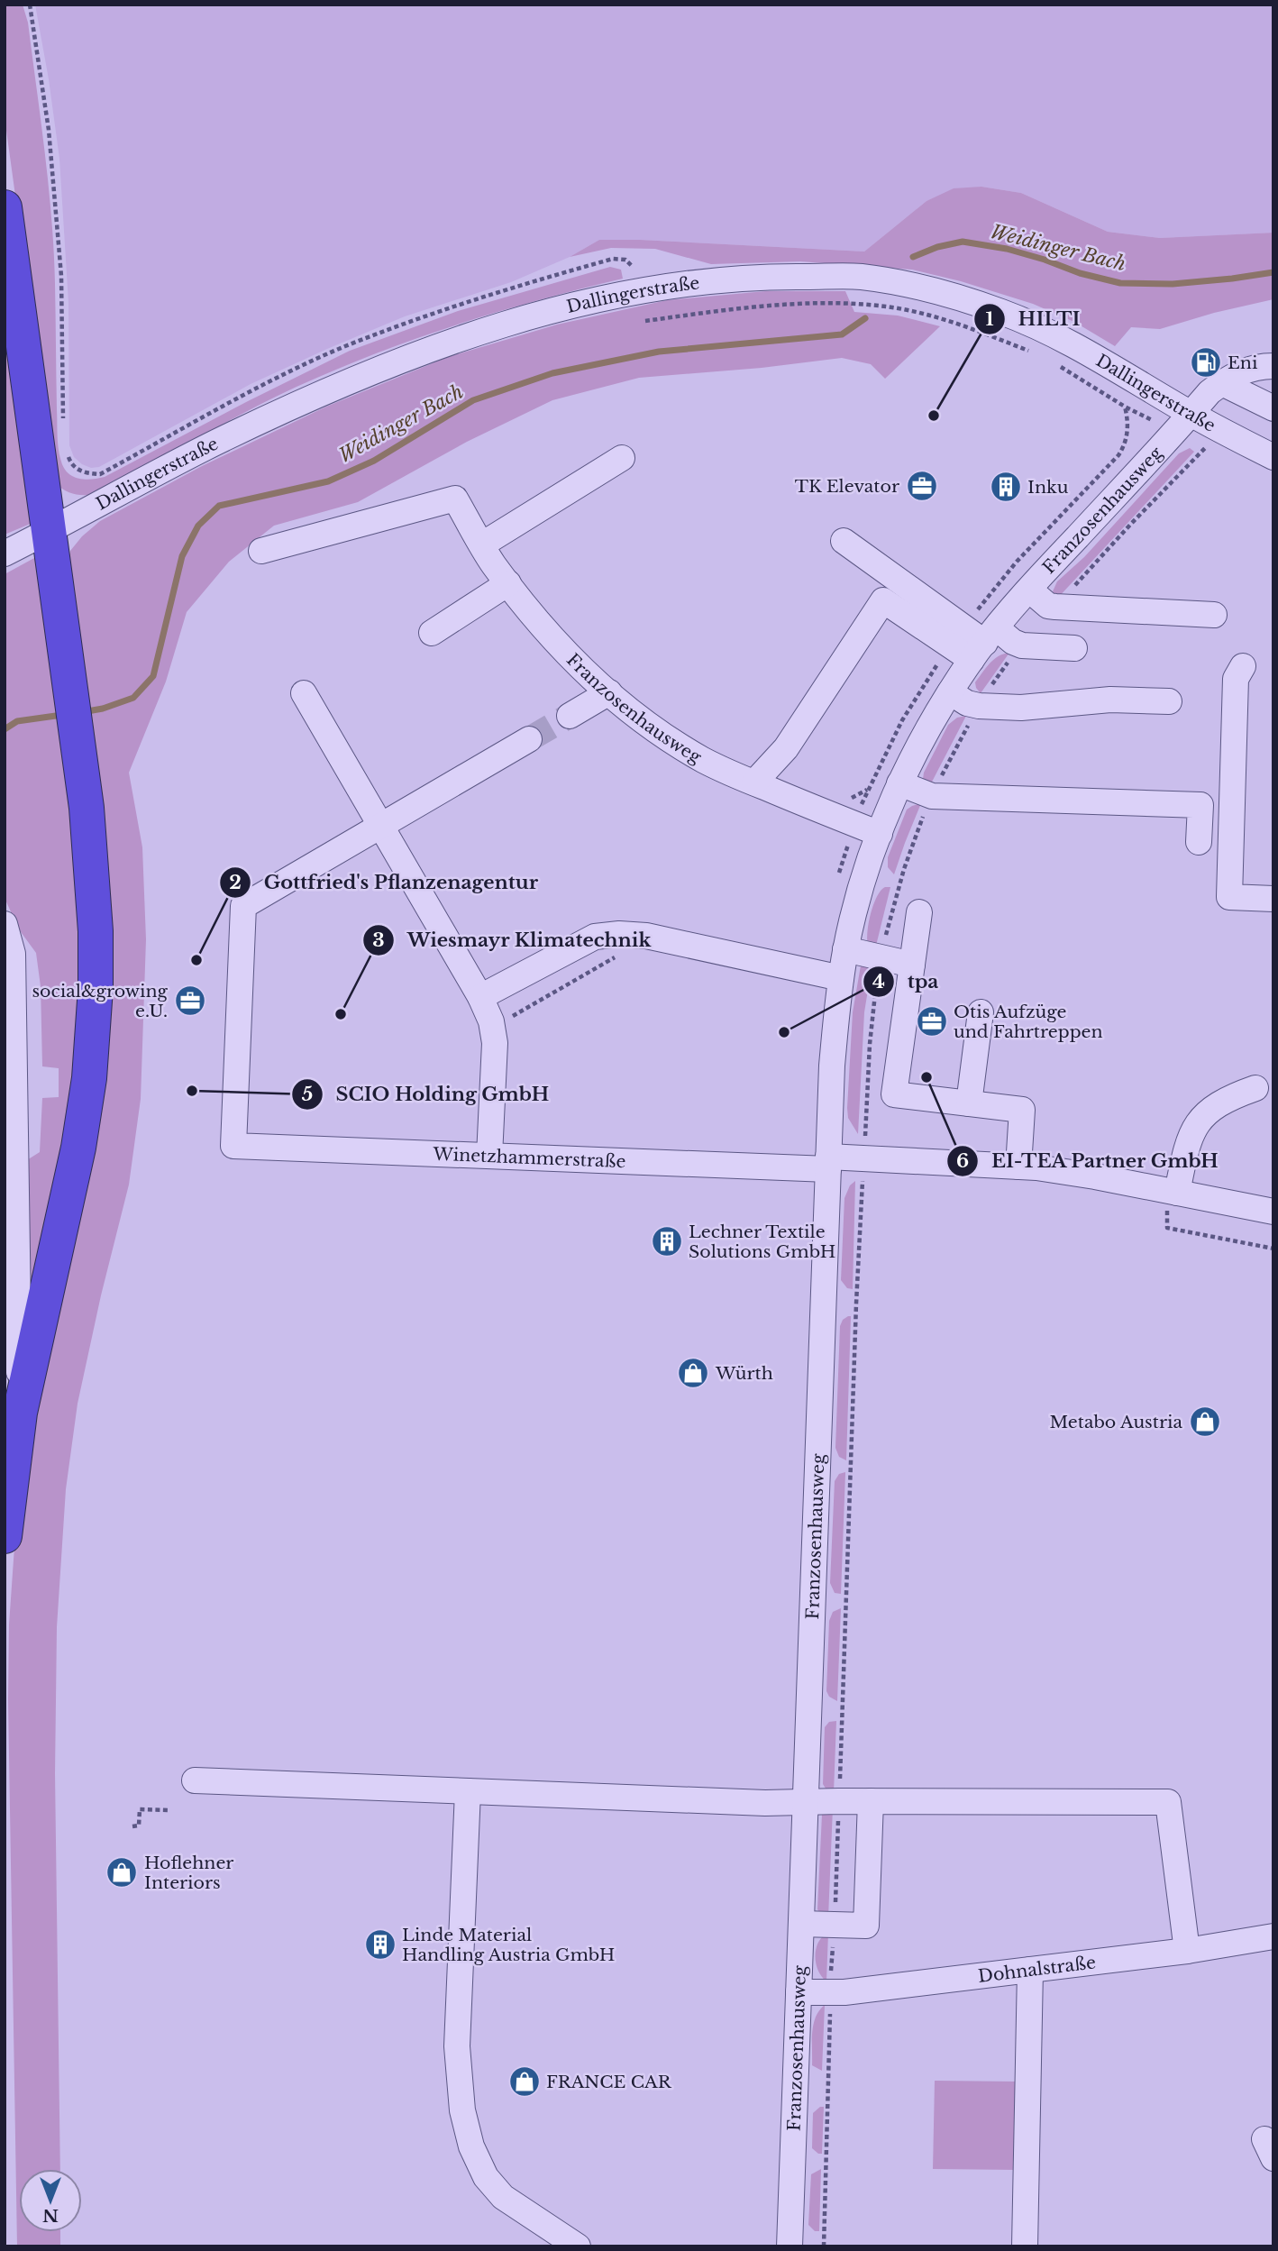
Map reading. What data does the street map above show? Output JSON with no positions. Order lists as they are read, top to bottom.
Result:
{
  "streets": {
    "street": [
      "Dallingerstraße",
      "Franzosenhausweg",
      "Winetzhammerstraße",
      "Dohnalstraße"
    ]
  },
  "crossings": [
    ["Dallingerstraße", "Franzosenhausweg"],
    ["Franzosenhausweg", "Winetzhammerstraße"],
    ["Franzosenhausweg", "Dohnalstraße"]
  ],
  "water": ["Weidinger Bach"],
  "places": {
    "fuel station": ["Eni"],
    "other": [
      "HILTI",
      "Gottfried's Pflanzenagentur",
      "Wiesmayr Klimatechnik",
      "tpa",
      "EI-TEA Partner GmbH",
      "SCIO Holding GmbH"
    ],
    "office": ["TK Elevator", "social&growing e.U.", "Otis Aufzüge und Fahrtreppen"],
    "building": ["Inku", "Lechner Textile Solutions GmbH", "Linde Material Handling Austria GmbH"],
    "shop": [
      "Würth",
      "Metabo Austria",
      "Hoflehner Interiors",
      "FRANCE CAR"
    ]
  },
  "north": "bottom"
}
